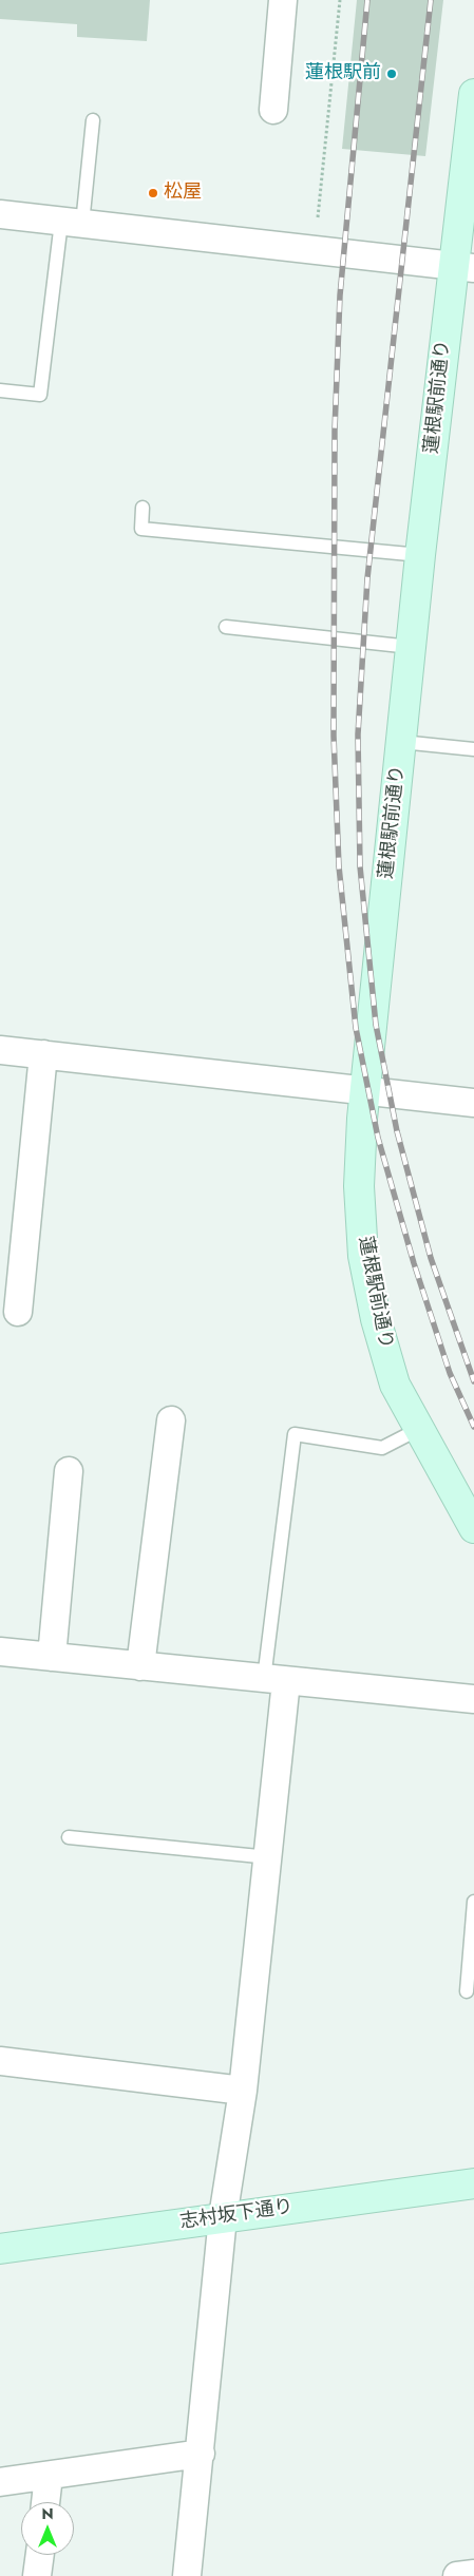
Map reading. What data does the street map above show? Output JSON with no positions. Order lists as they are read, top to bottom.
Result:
{
  "streets": {
    "street": ["蓮根駅前通り", "志村坂下通り"]
  },
  "places": ["蓮根駅前", "松屋"],
  "north": "top"
}
